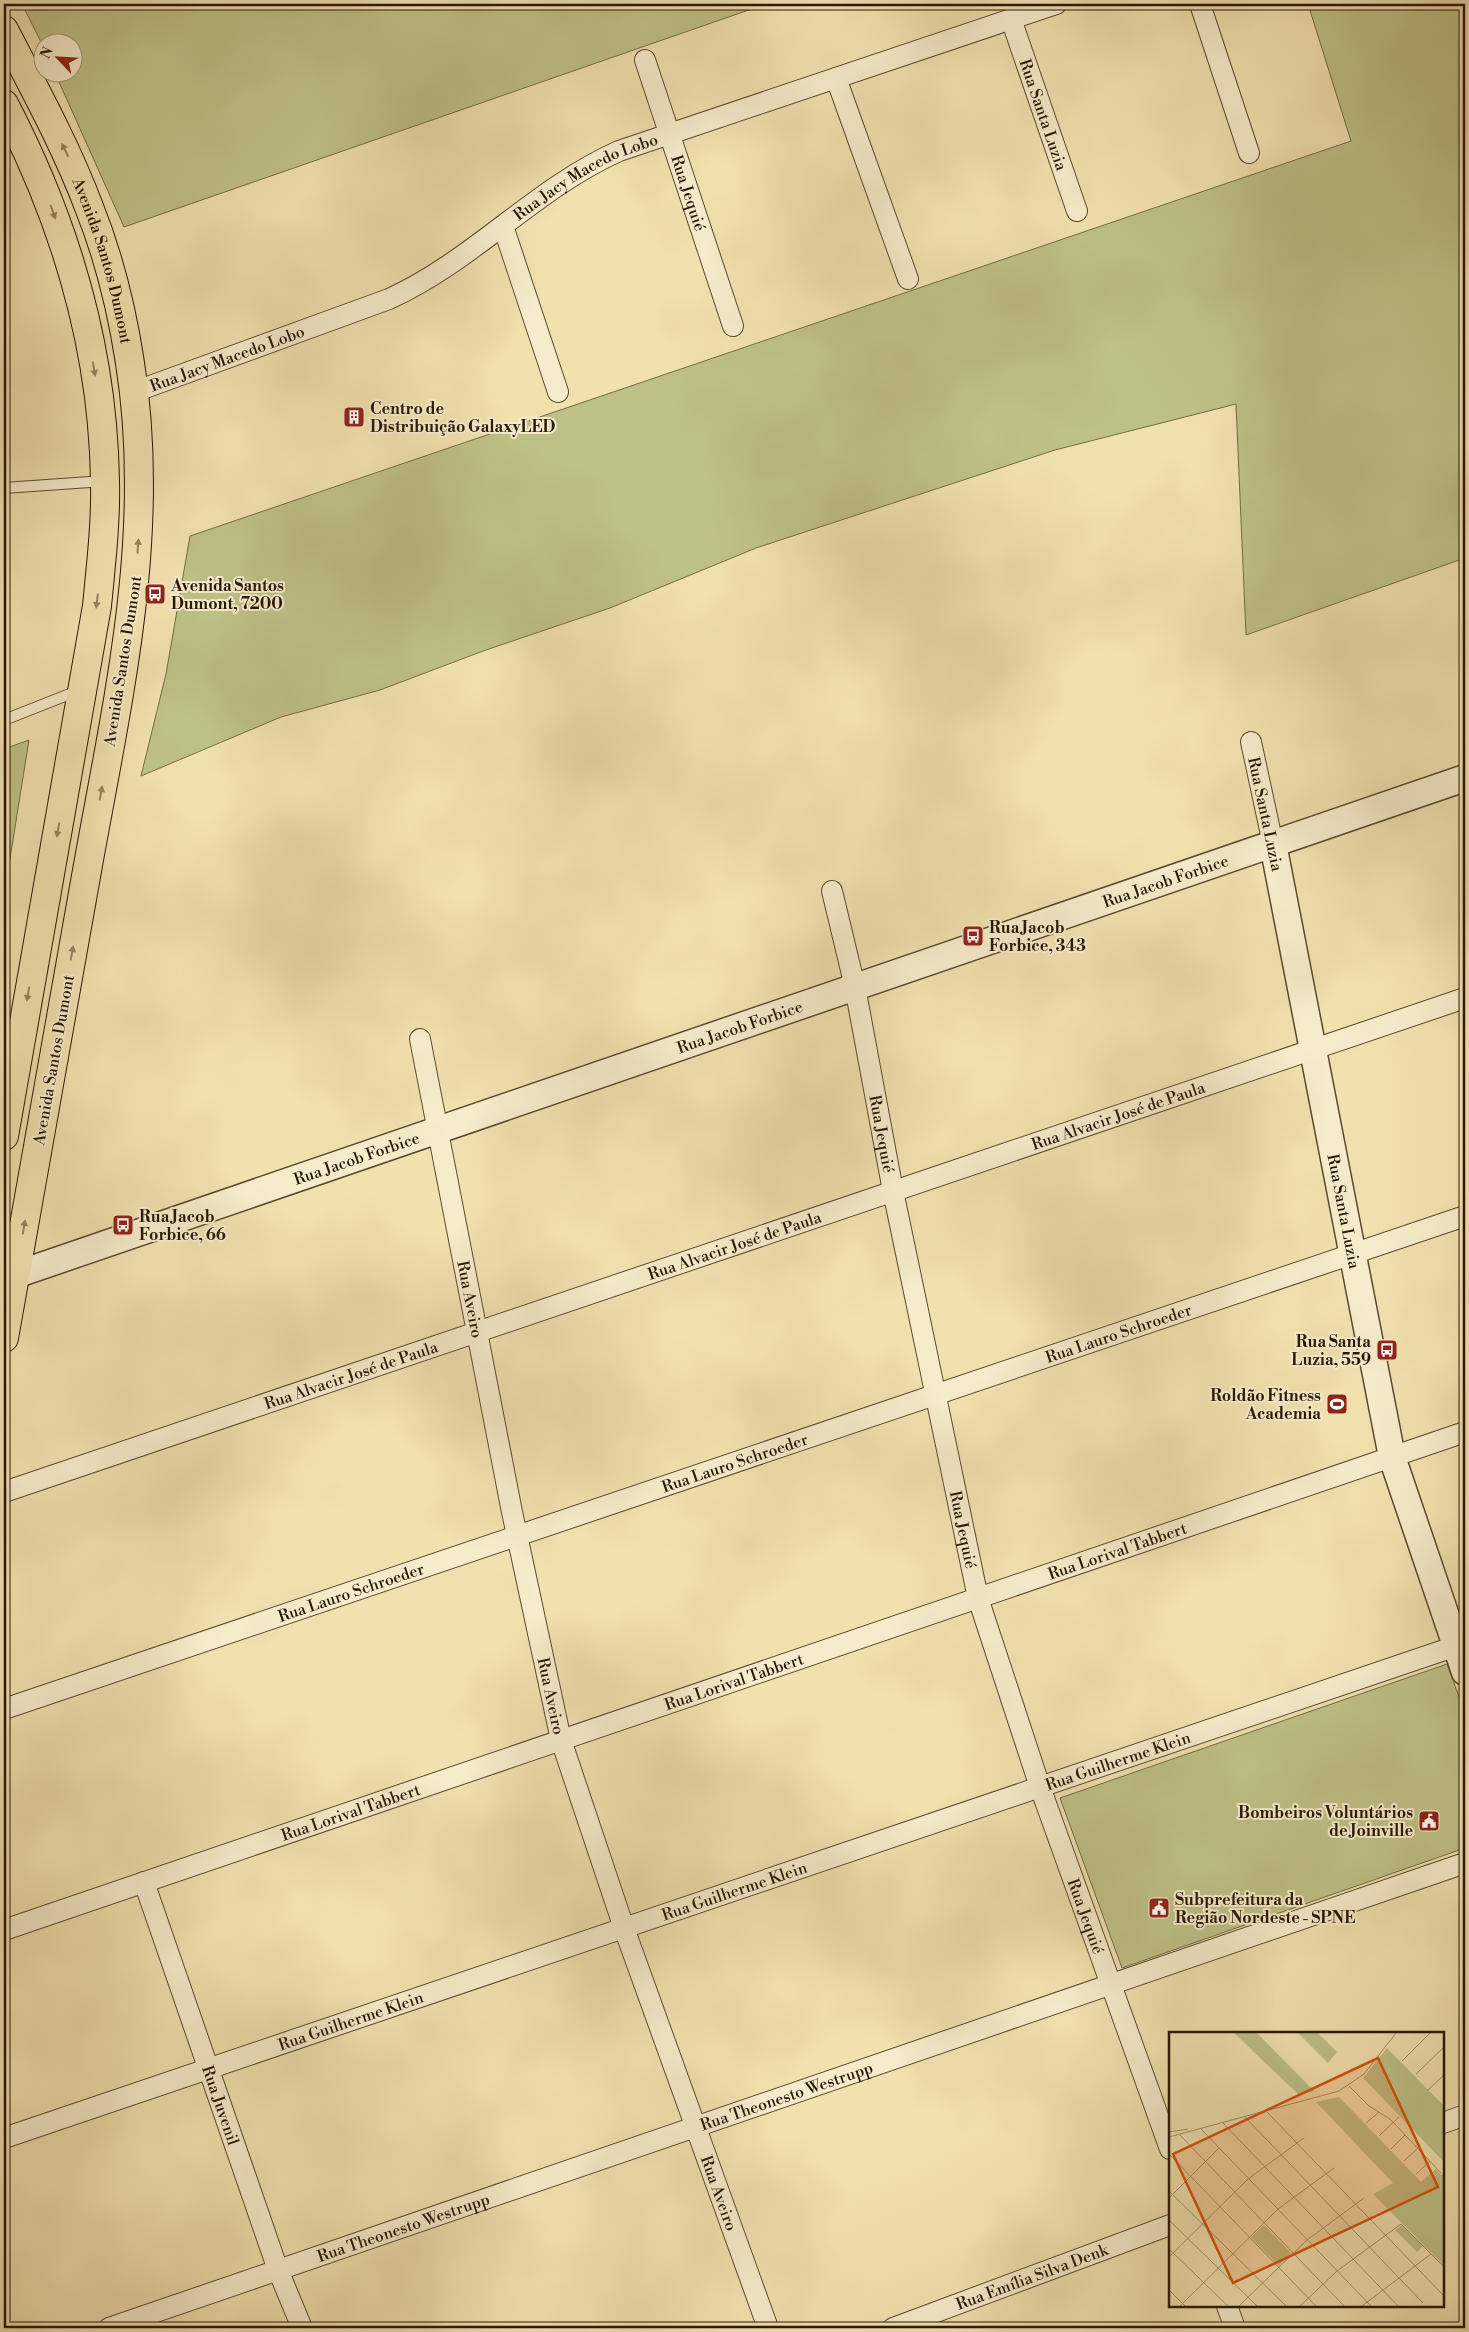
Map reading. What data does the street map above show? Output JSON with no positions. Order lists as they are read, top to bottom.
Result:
{
  "streets": {
    "main road": ["Avenida Santos Dumont"],
    "street": [
      "Rua Santa Luzia",
      "Rua Jacy Macedo Lobo",
      "Rua Jequié",
      "Rua Jacob Forbice",
      "Rua Alvacir José de Paula",
      "Rua Aveiro",
      "Rua Lauro Schroeder",
      "Rua Lorival Tabbert",
      "Rua Guilherme Klein",
      "Rua Theonesto Westrupp",
      "Rua Juvenil",
      "Rua Emília Silva Denk"
    ]
  },
  "crossings": [
    ["Rua Santa Luzia", "Rua Jacy Macedo Lobo"],
    ["Rua Santa Luzia", "Rua Jacob Forbice"],
    ["Rua Santa Luzia", "Rua Alvacir José de Paula"],
    ["Rua Santa Luzia", "Rua Lauro Schroeder"],
    ["Rua Santa Luzia", "Rua Lorival Tabbert"],
    ["Rua Santa Luzia", "Rua Guilherme Klein"],
    ["Rua Jacy Macedo Lobo", "Rua Jequié"],
    ["Rua Jacy Macedo Lobo", "Avenida Santos Dumont"],
    ["Rua Jequié", "Rua Jacob Forbice"],
    ["Rua Jequié", "Rua Alvacir José de Paula"],
    ["Rua Jequié", "Rua Lauro Schroeder"],
    ["Rua Jequié", "Rua Lorival Tabbert"],
    ["Rua Jequié", "Rua Guilherme Klein"],
    ["Rua Jequié", "Rua Theonesto Westrupp"],
    ["Avenida Santos Dumont", "Rua Jacob Forbice"],
    ["Rua Jacob Forbice", "Rua Aveiro"],
    ["Rua Alvacir José de Paula", "Rua Aveiro"],
    ["Rua Aveiro", "Rua Lauro Schroeder"],
    ["Rua Aveiro", "Rua Lorival Tabbert"],
    ["Rua Aveiro", "Rua Guilherme Klein"],
    ["Rua Aveiro", "Rua Theonesto Westrupp"],
    ["Rua Lorival Tabbert", "Rua Juvenil"],
    ["Rua Guilherme Klein", "Rua Juvenil"],
    ["Rua Theonesto Westrupp", "Rua Juvenil"]
  ],
  "places": {
    "building": ["Centro de Distribuição GalaxyLED"],
    "bus stop": [
      "Avenida Santos Dumont, 7200",
      "Rua Jacob Forbice, 343",
      "Rua Jacob Forbice, 66",
      "Rua Santa Luzia, 559"
    ],
    "sports": ["Roldão Fitness Academia"],
    "public building": ["Bombeiros Voluntários de Joinville", "Subprefeitura da Região Nordeste - SPNE"]
  },
  "north": "top left"
}
